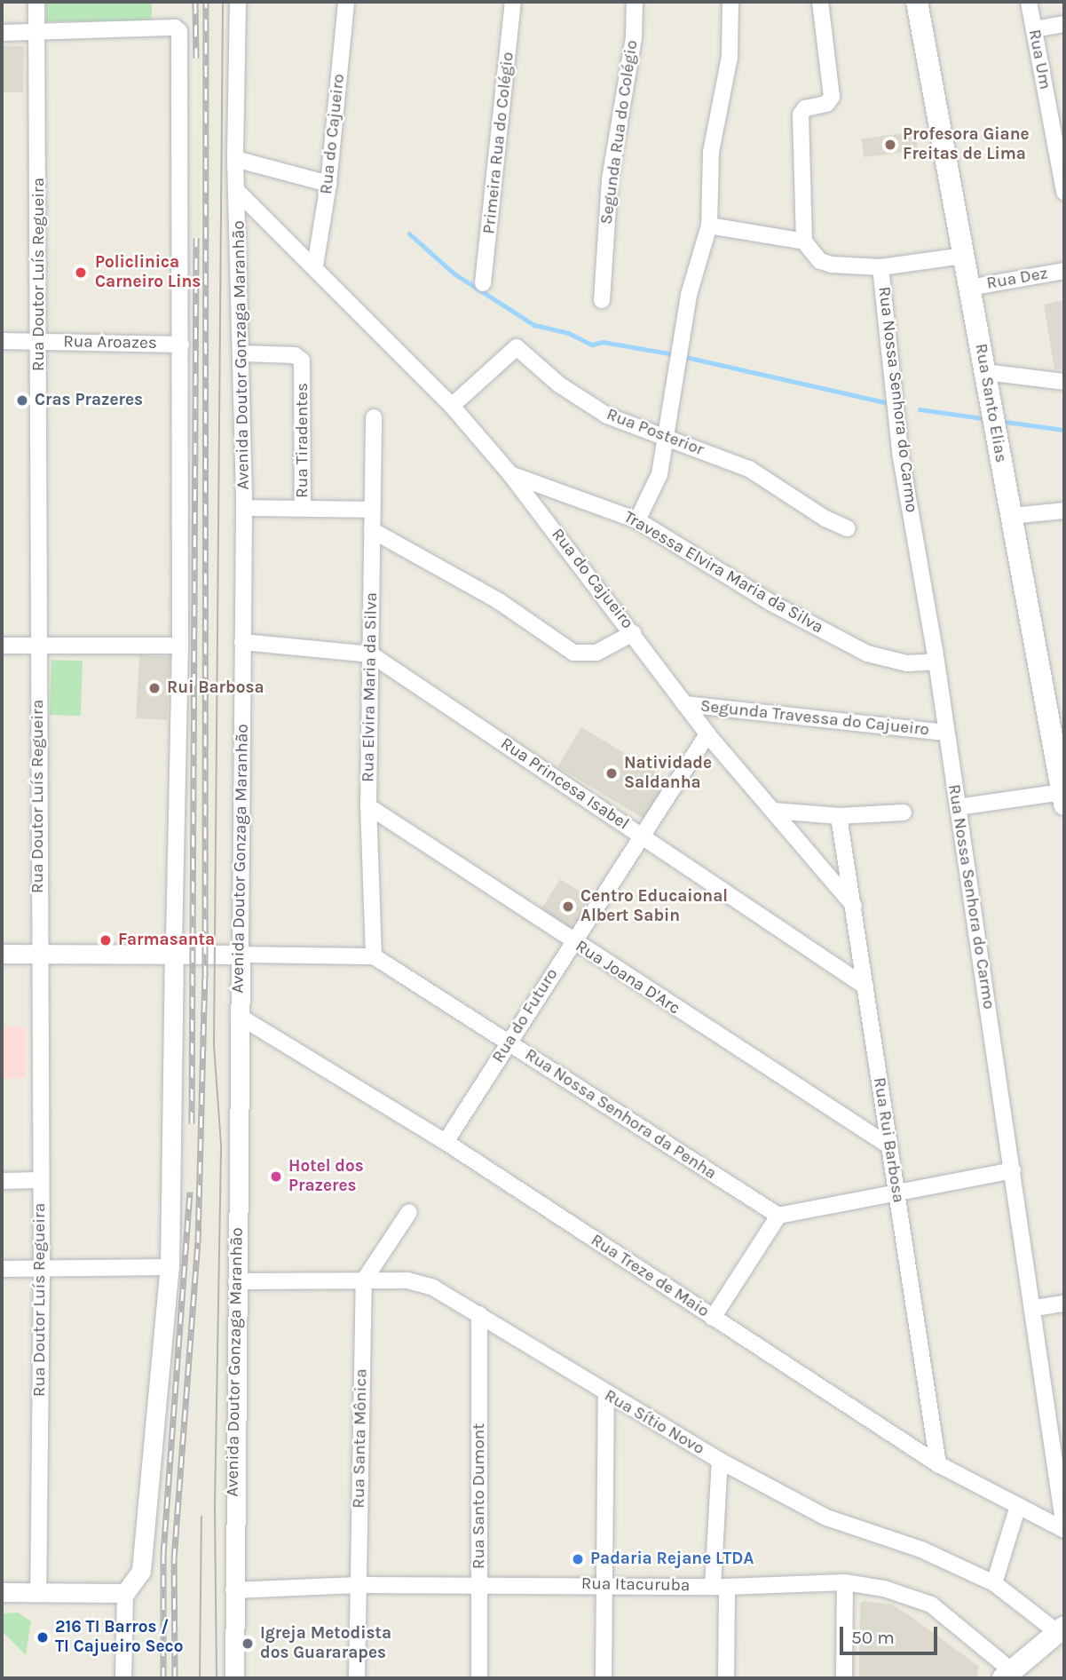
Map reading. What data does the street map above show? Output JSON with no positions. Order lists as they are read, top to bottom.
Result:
{
  "streets": {
    "main road": ["Rua Santo Elias"],
    "street": [
      "Rua Um",
      "Segunda Rua do Colégio",
      "Rua do Cajueiro",
      "Primeira Rua do Colégio",
      "Rua Doutor Luís Regueira",
      "Rua Dez",
      "Rua Aroazes",
      "Avenida Doutor Gonzaga Maranhão",
      "Rua Nossa Senhora do Carmo",
      "Rua Posterior",
      "Rua Tiradentes",
      "Travessa Elvira Maria da Silva",
      "Rua Elvira Maria da Silva",
      "Segunda Travessa do Cajueiro",
      "Rua Princesa Isabel",
      "Rua Joana D'Arc",
      "Rua do Futuro",
      "Rua Nossa Senhora da Penha",
      "Rua Rui Barbosa",
      "Rua Treze de Maio",
      "Rua Sítio Novo",
      "Rua Santa Mônica",
      "Rua Santo Dumont",
      "Rua Itacuruba"
    ]
  },
  "crossings": [
    ["Rua do Cajueiro", "Avenida Doutor Gonzaga Maranhão"],
    ["Rua do Cajueiro", "Rua Posterior"],
    ["Rua do Cajueiro", "Travessa Elvira Maria da Silva"],
    ["Rua do Cajueiro", "Segunda Travessa do Cajueiro"],
    ["Rua do Cajueiro", "Rua do Futuro"],
    ["Rua do Cajueiro", "Rua Rui Barbosa"],
    ["Rua Doutor Luís Regueira", "Rua Aroazes"],
    ["Rua Dez", "Rua Santo Elias"],
    ["Avenida Doutor Gonzaga Maranhão", "Rua Tiradentes"],
    ["Avenida Doutor Gonzaga Maranhão", "Rua Princesa Isabel"],
    ["Avenida Doutor Gonzaga Maranhão", "Rua Treze de Maio"],
    ["Avenida Doutor Gonzaga Maranhão", "Rua Sítio Novo"],
    ["Avenida Doutor Gonzaga Maranhão", "Rua Itacuruba"],
    ["Rua Nossa Senhora do Carmo", "Travessa Elvira Maria da Silva"],
    ["Rua Nossa Senhora do Carmo", "Segunda Travessa do Cajueiro"],
    ["Rua Nossa Senhora do Carmo", "Rua Treze de Maio"],
    ["Rua Elvira Maria da Silva", "Rua Princesa Isabel"],
    ["Rua Elvira Maria da Silva", "Rua Joana D'Arc"],
    ["Rua Elvira Maria da Silva", "Rua Nossa Senhora da Penha"],
    ["Rua Princesa Isabel", "Rua do Futuro"],
    ["Rua Princesa Isabel", "Rua Rui Barbosa"],
    ["Rua Joana D'Arc", "Rua do Futuro"],
    ["Rua Joana D'Arc", "Rua Rui Barbosa"],
    ["Rua do Futuro", "Rua Nossa Senhora da Penha"],
    ["Rua do Futuro", "Rua Treze de Maio"],
    ["Rua Rui Barbosa", "Rua Treze de Maio"],
    ["Rua Sítio Novo", "Rua Santa Mônica"],
    ["Rua Sítio Novo", "Rua Santo Dumont"],
    ["Rua Santa Mônica", "Rua Itacuruba"],
    ["Rua Santo Dumont", "Rua Itacuruba"]
  ],
  "places": [
    "Profesora Giane Freitas de Lima",
    "Policlinica Carneiro Lins",
    "Cras Prazeres",
    "Rui Barbosa",
    "Natividade Saldanha",
    "Centro Educaional Albert Sabin",
    "Farmasanta",
    "Hotel dos Prazeres",
    "Padaria Rejane LTDA",
    "216 TI Barros / TI Cajueiro Seco",
    "Igreja Metodista dos Guararapes"
  ],
  "scale_bar": "50 m"
}
